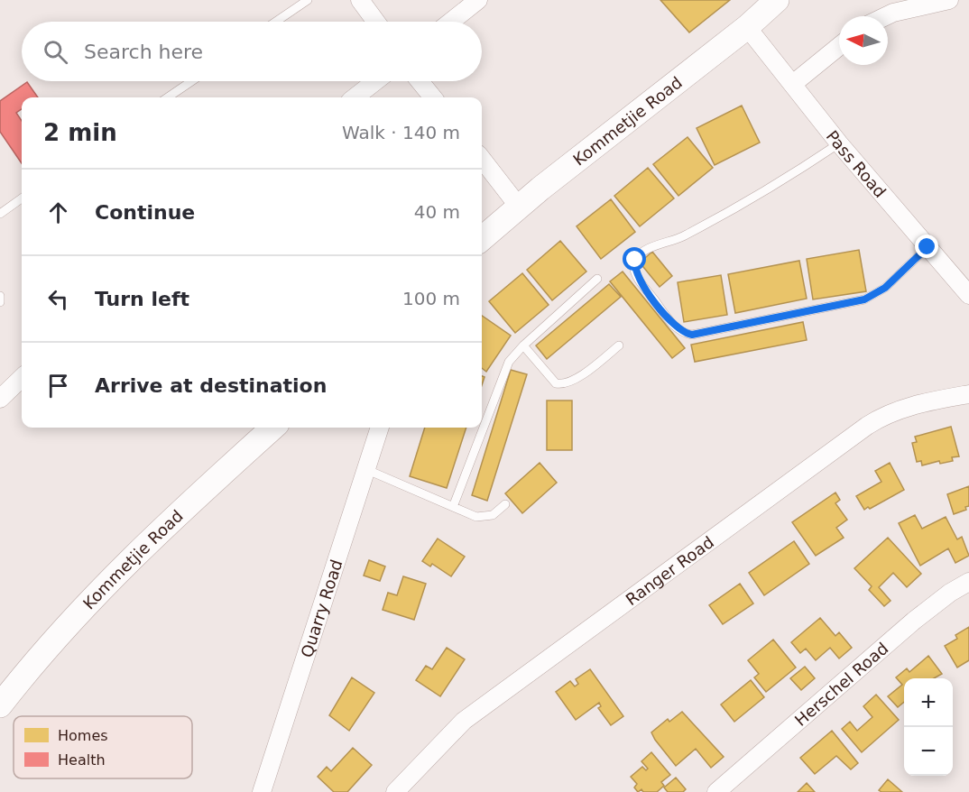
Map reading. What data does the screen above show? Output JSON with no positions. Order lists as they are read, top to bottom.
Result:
{
  "streets": {
    "main road": ["Kommetjie Road"],
    "street": [
      "Pass Road",
      "Ranger Road",
      "Quarry Road",
      "Herschel Road"
    ]
  },
  "crossings": [
    ["Kommetjie Road", "Pass Road"]
  ],
  "legend": ["Homes", "Health"],
  "north": "left",
  "page": {
    "search": "Search here",
    "heading": ["2 min", "Walk · 140 m"],
    "list": [
      ["Continue", "40 m"],
      ["Turn left", "100 m"],
      "Arrive at destination"
    ],
    "map_buttons": ["+", "−"]
  }
}
